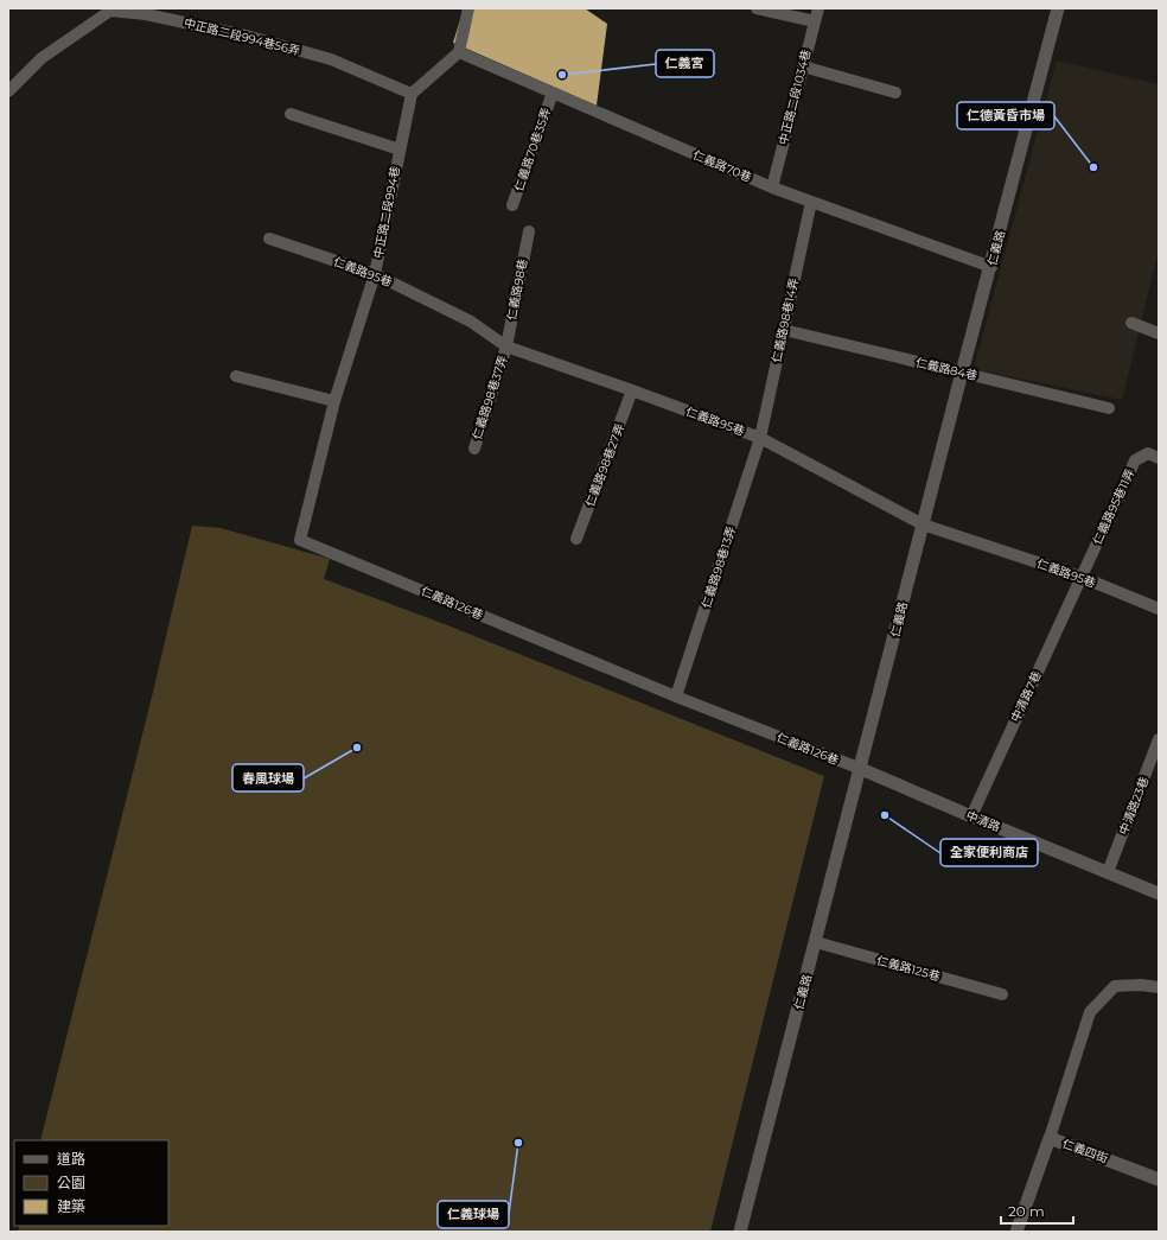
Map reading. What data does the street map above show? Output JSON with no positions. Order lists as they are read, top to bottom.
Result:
{
  "streets": {
    "street": ["仁義路", "中清路", "仁義四街"],
    "lane": [
      "中正路二段994巷56弄",
      "中正路二段1034巷",
      "仁義路70巷35弄",
      "仁義路70巷",
      "中正路二段994巷",
      "仁義路95巷",
      "仁義路98巷",
      "仁義路98巷14弄",
      "仁義路84巷",
      "仁義路98巷37弄",
      "仁義路98巷27弄",
      "仁義路95巷11弄",
      "仁義路98巷13弄",
      "仁義路126巷",
      "中清路7巷",
      "中清路23巷",
      "仁義路125巷"
    ]
  },
  "crossings": [
    ["中正路二段994巷56弄", "中正路二段994巷"],
    ["中正路二段1034巷", "仁義路70巷"],
    ["仁義路70巷35弄", "仁義路70巷"],
    ["仁義路70巷", "仁義路"],
    ["仁義路70巷", "仁義路98巷14弄"],
    ["中正路二段994巷", "仁義路95巷"],
    ["中正路二段994巷", "仁義路126巷"],
    ["仁義路", "仁義路95巷"],
    ["仁義路", "仁義路84巷"],
    ["仁義路", "仁義路126巷"],
    ["仁義路", "中清路"],
    ["仁義路", "仁義路125巷"],
    ["仁義路95巷", "仁義路98巷"],
    ["仁義路95巷", "仁義路98巷14弄"],
    ["仁義路95巷", "仁義路98巷37弄"],
    ["仁義路95巷", "仁義路98巷27弄"],
    ["仁義路95巷", "仁義路95巷11弄"],
    ["仁義路95巷", "仁義路98巷13弄"],
    ["仁義路95巷", "仁義路126巷"],
    ["仁義路95巷", "中清路7巷"],
    ["仁義路98巷", "仁義路98巷37弄"],
    ["仁義路98巷14弄", "仁義路84巷"],
    ["仁義路98巷14弄", "仁義路98巷13弄"],
    ["仁義路95巷11弄", "中清路7巷"],
    ["仁義路98巷13弄", "仁義路126巷"],
    ["仁義路126巷", "中清路"],
    ["中清路7巷", "中清路"],
    ["中清路23巷", "中清路"]
  ],
  "places": [
    "仁義宮",
    "仁德黃昏市場",
    "春風球場",
    "全家便利商店",
    "仁義球場"
  ],
  "legend": ["道路", "公園", "建築"],
  "scale_bar": "20 m"
}
